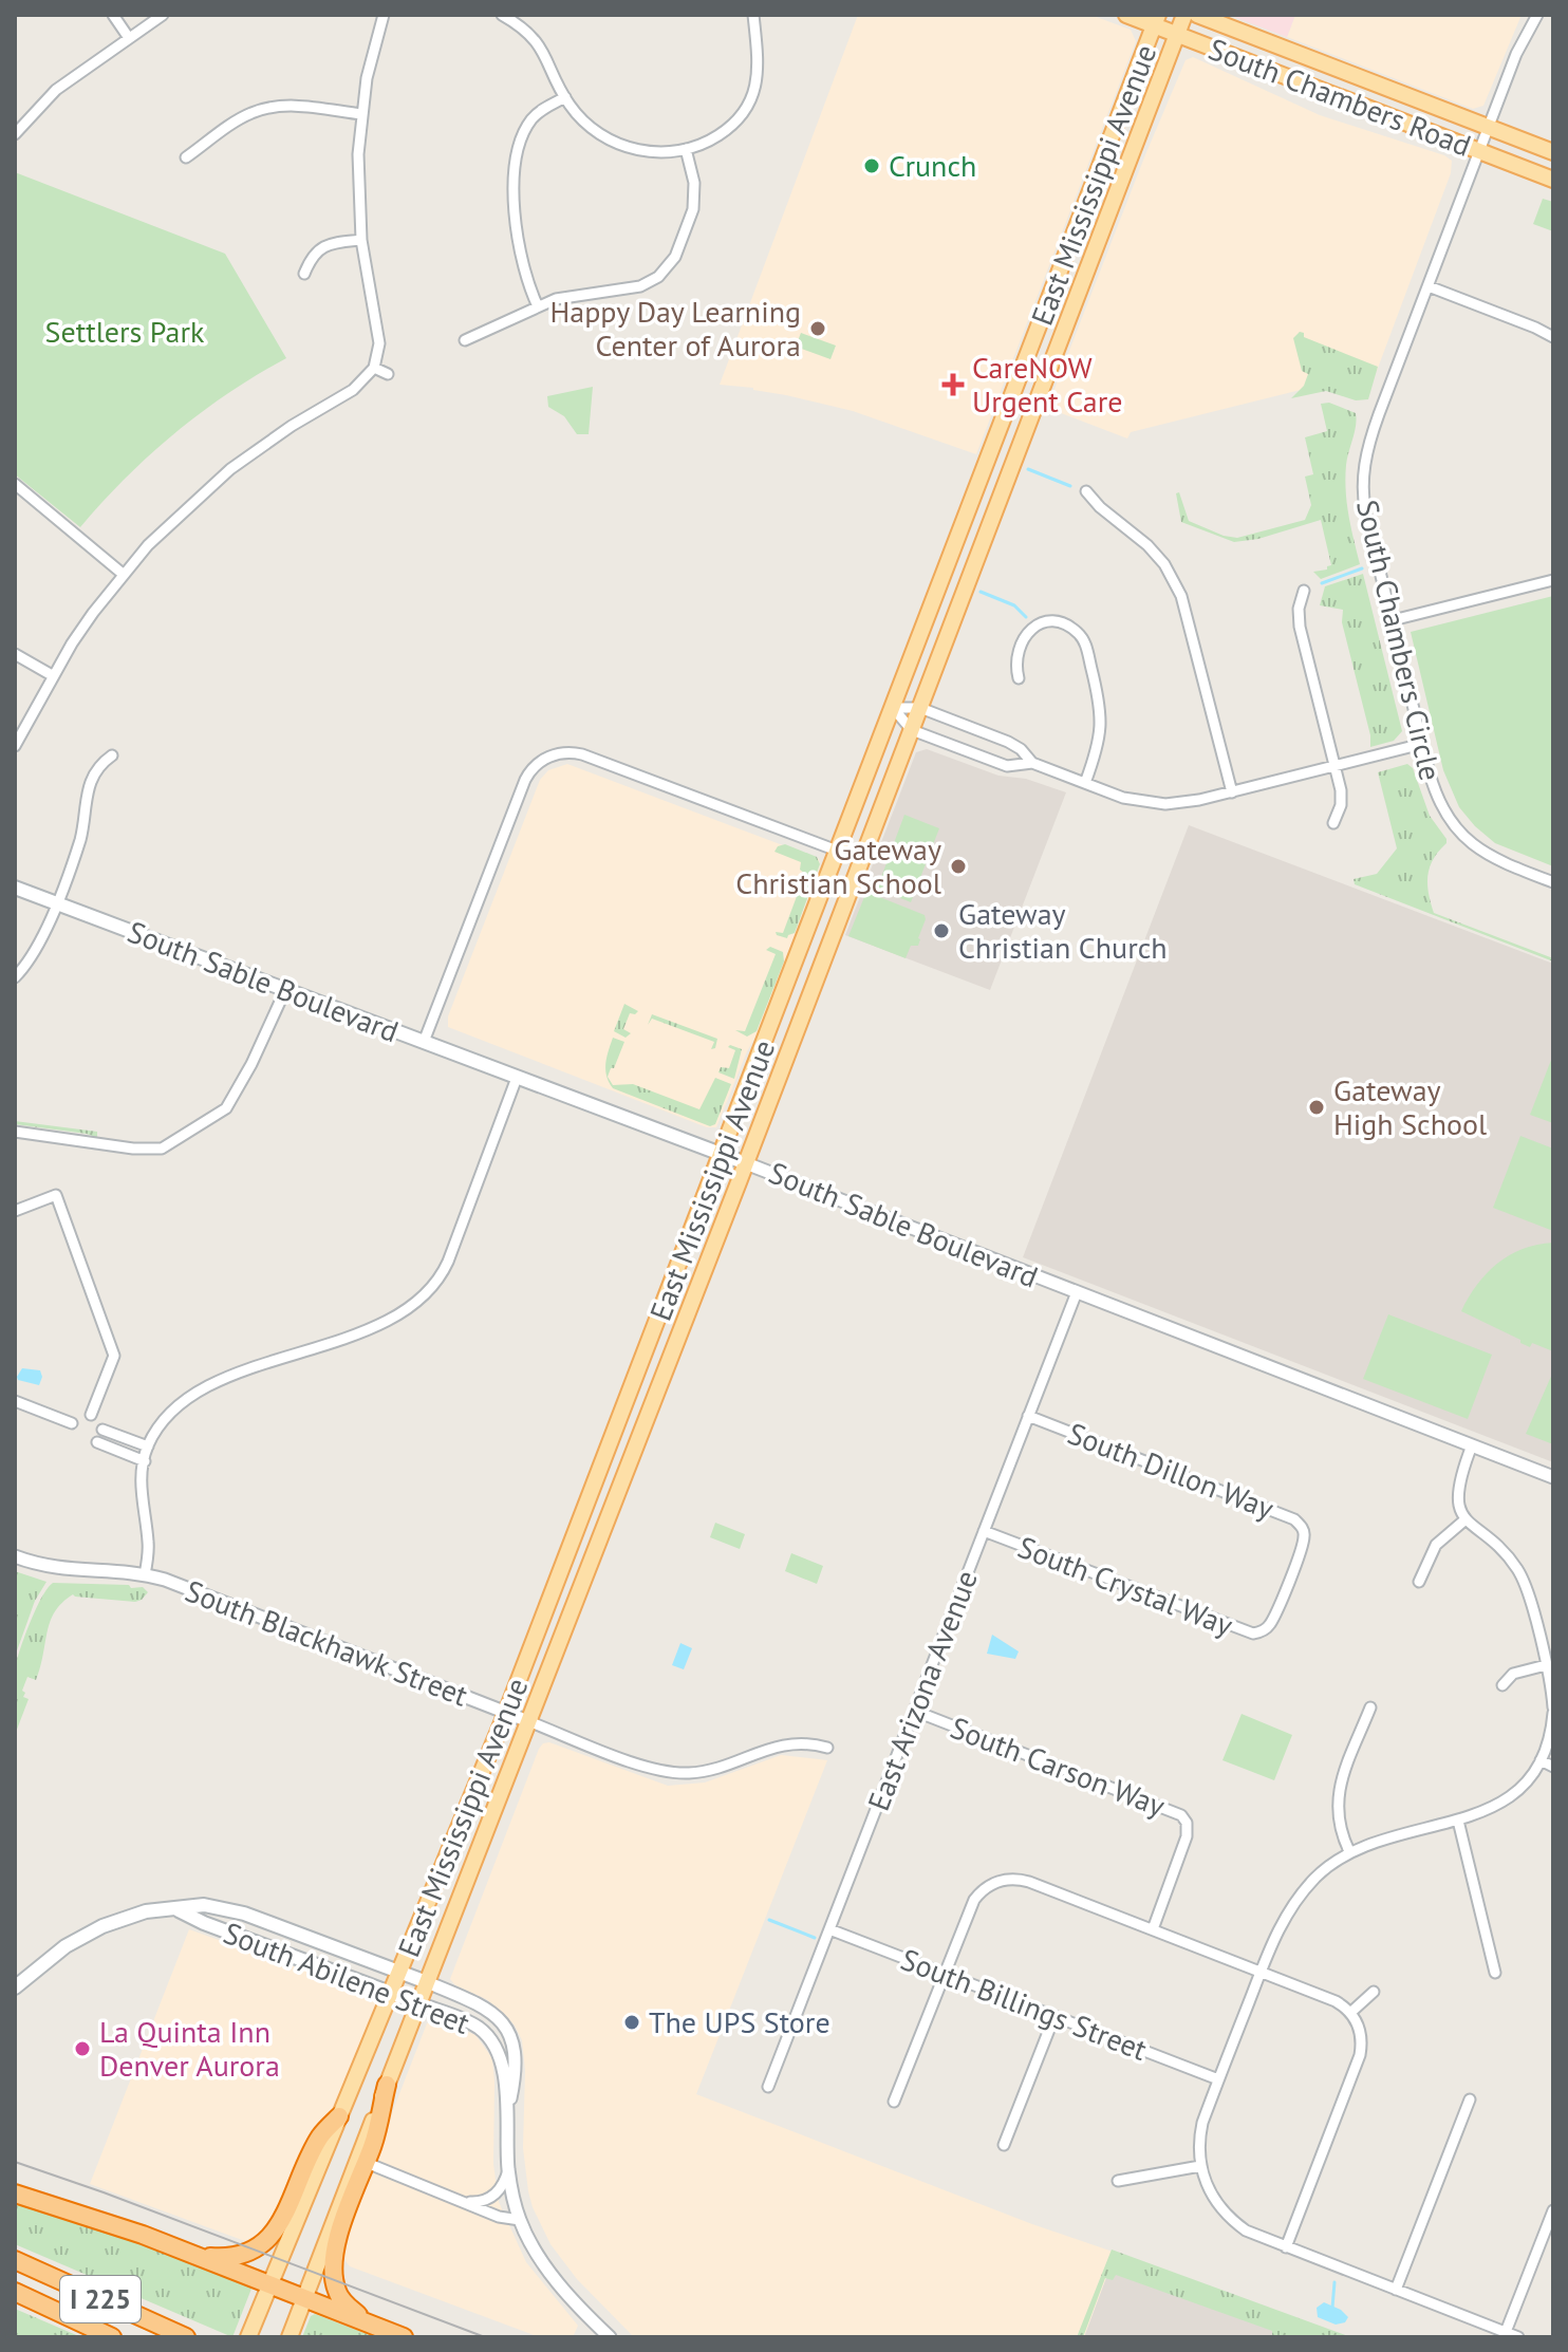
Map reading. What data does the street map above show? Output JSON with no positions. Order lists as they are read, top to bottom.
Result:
{
  "streets": {
    "highway": ["I 225"],
    "main road": [
      "South Chambers Road",
      "East Mississippi Avenue",
      "South Sable Boulevard",
      "South Abilene Street"
    ],
    "street": [
      "South Chambers Circle",
      "South Dillon Way",
      "South Crystal Way",
      "South Blackhawk Street",
      "East Arizona Avenue",
      "South Carson Way",
      "South Billings Street"
    ]
  },
  "crossings": [
    ["South Chambers Road", "East Mississippi Avenue"],
    ["South Chambers Road", "South Chambers Circle"],
    ["East Mississippi Avenue", "South Sable Boulevard"],
    ["East Mississippi Avenue", "South Blackhawk Street"],
    ["East Mississippi Avenue", "South Abilene Street"],
    ["South Sable Boulevard", "East Arizona Avenue"],
    ["South Dillon Way", "South Crystal Way"],
    ["South Dillon Way", "East Arizona Avenue"],
    ["South Crystal Way", "East Arizona Avenue"],
    ["East Arizona Avenue", "South Carson Way"],
    ["East Arizona Avenue", "South Billings Street"]
  ],
  "parks": ["Settlers Park"],
  "places": {
    "other": [
      "Crunch",
      "Happy Day Learning Center of Aurora",
      "Gateway Christian School",
      "Gateway Christian Church",
      "Gateway High School",
      "The UPS Store",
      "La Quinta Inn Denver Aurora"
    ],
    "health": ["CareNOW Urgent Care"]
  }
}
